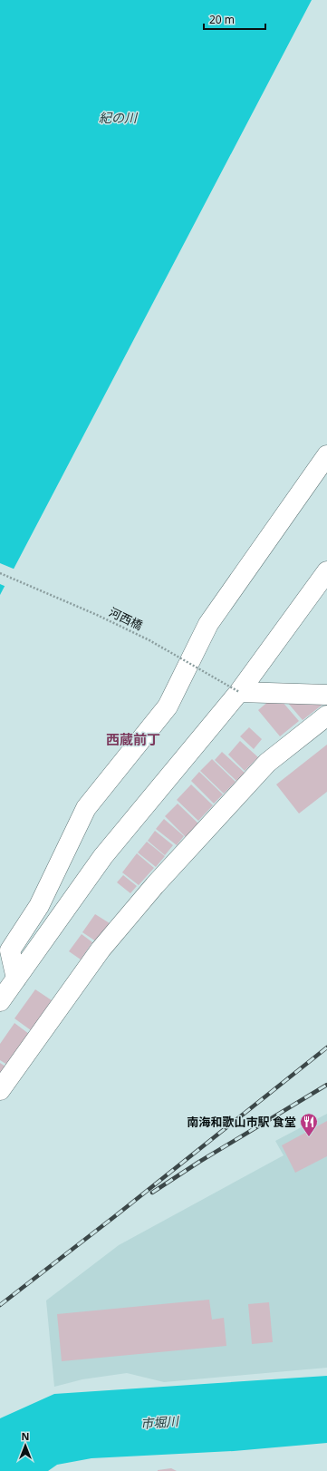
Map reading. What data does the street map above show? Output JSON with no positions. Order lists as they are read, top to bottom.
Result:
{
  "streets": {
    "path": ["河西橋"]
  },
  "districts": ["西蔵前丁"],
  "water": ["紀の川", "市堀川"],
  "places": {
    "restaurant": ["南海和歌山市駅 食堂"]
  },
  "scale_bar": "20 m",
  "north": "top"
}
